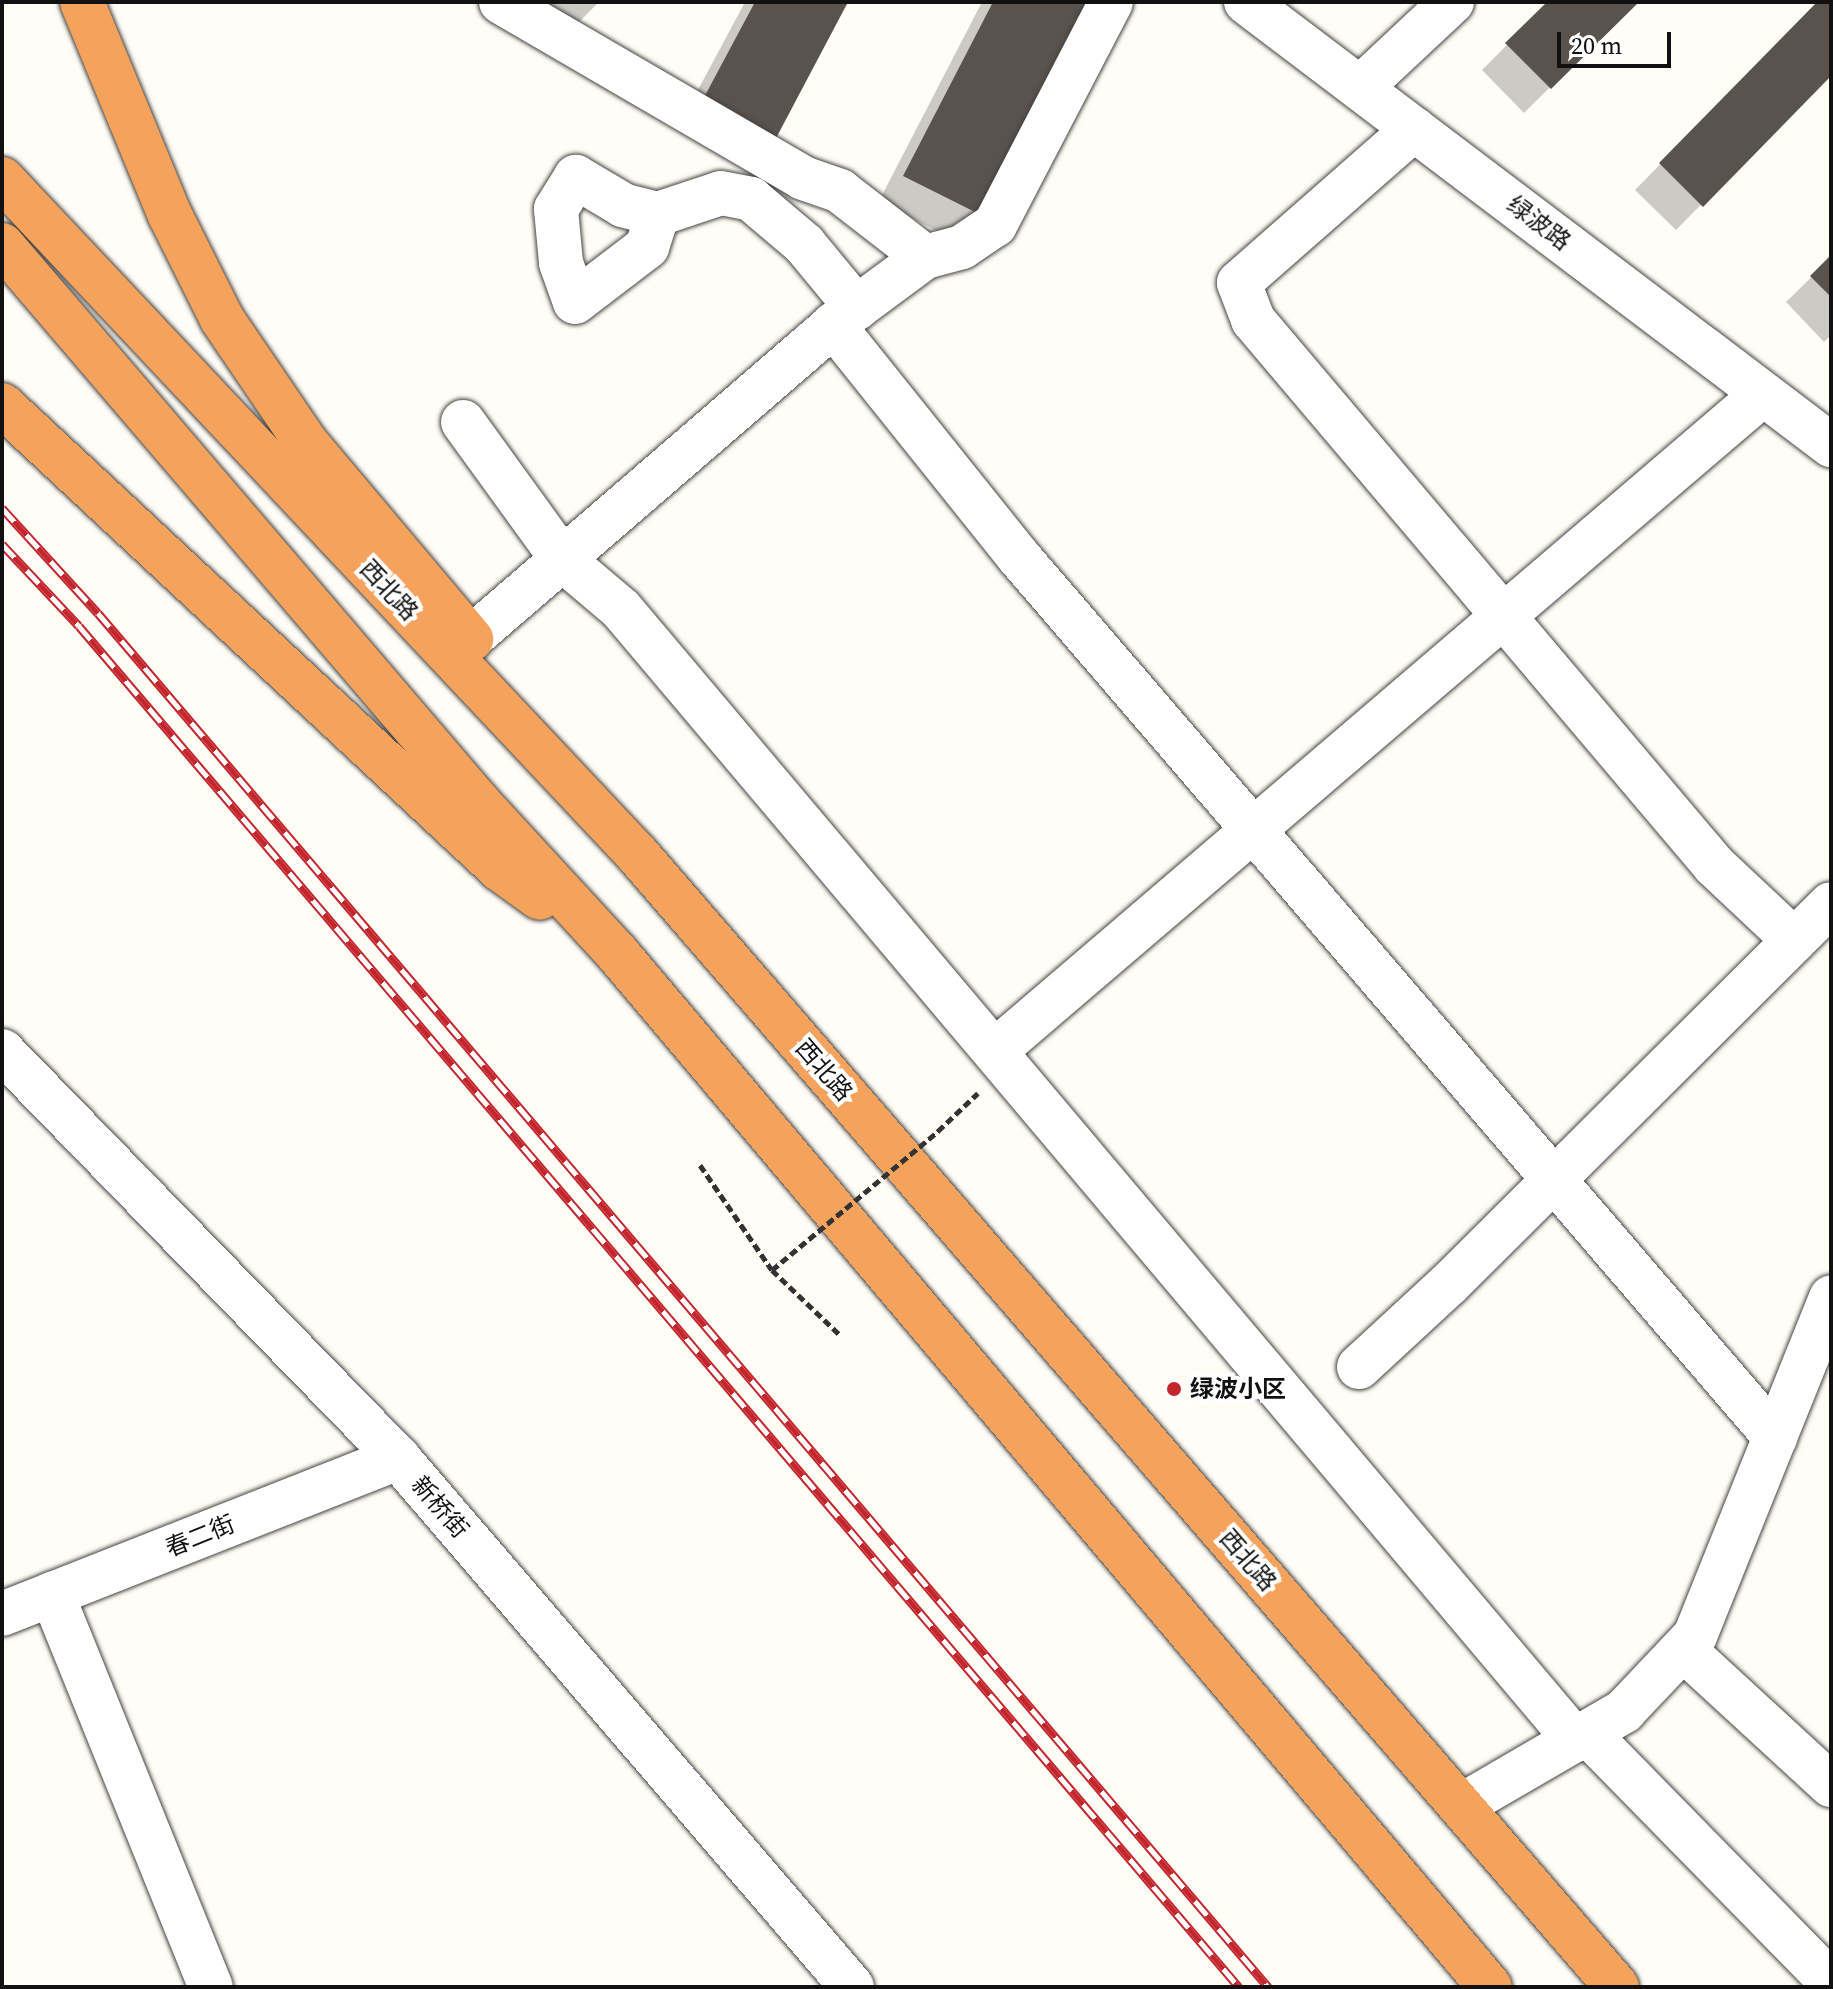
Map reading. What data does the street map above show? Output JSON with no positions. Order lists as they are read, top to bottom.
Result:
{
  "streets": {
    "highway": ["西北路"],
    "street": ["绿波路", "新桥街", "春二街"]
  },
  "crossings": [
    ["新桥街", "春二街"]
  ],
  "places": ["绿波小区"],
  "scale_bar": "20 m"
}
